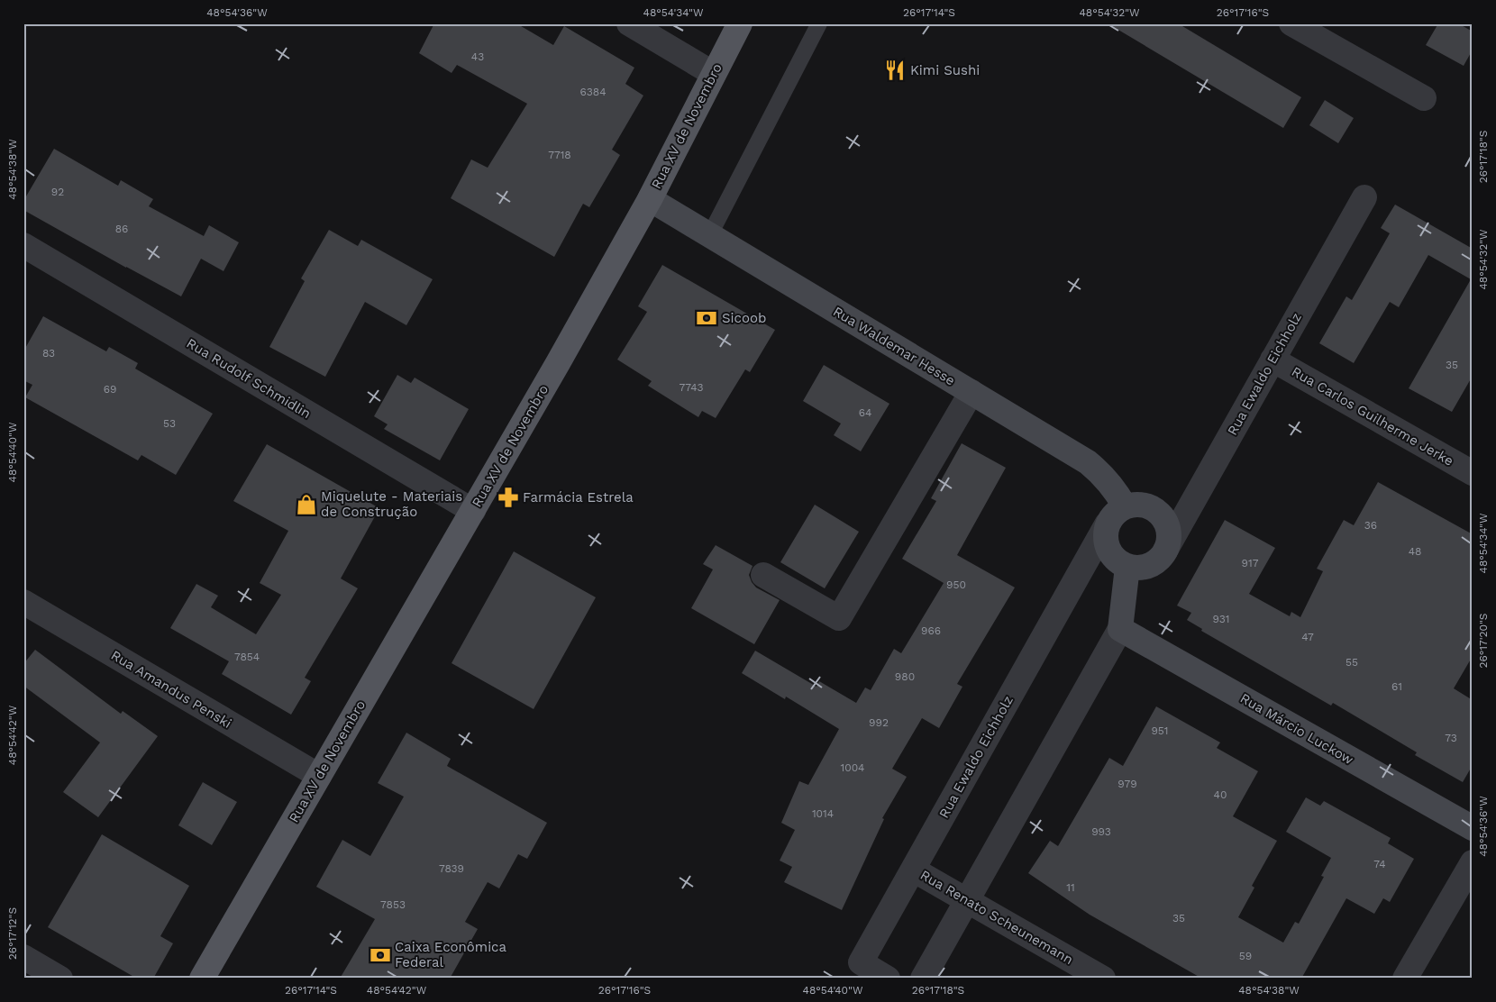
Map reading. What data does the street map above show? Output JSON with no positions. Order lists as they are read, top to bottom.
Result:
{
  "streets": {
    "main road": ["Rua XV de Novembro"],
    "street": [
      "Rua Waldemar Hesse",
      "Rua Ewaldo Eichholz",
      "Rua Rudolf Schmidlin",
      "Rua Carlos Guilherme Jerke",
      "Rua Amandus Penski",
      "Rua Márcio Luckow",
      "Rua Renato Scheunemann"
    ]
  },
  "crossings": [
    ["Rua XV de Novembro", "Rua Waldemar Hesse"],
    ["Rua XV de Novembro", "Rua Rudolf Schmidlin"],
    ["Rua XV de Novembro", "Rua Amandus Penski"],
    ["Rua Waldemar Hesse", "Rua Ewaldo Eichholz"],
    ["Rua Ewaldo Eichholz", "Rua Carlos Guilherme Jerke"],
    ["Rua Ewaldo Eichholz", "Rua Renato Scheunemann"]
  ],
  "places": {
    "restaurant": ["Kimi Sushi"],
    "bank": ["Sicoob", "Caixa Econômica Federal"],
    "pharmacy": ["Farmácia Estrela"],
    "shop": ["Miquelute - Materiais de Construção"]
  },
  "house_numbers": [
    "43",
    "6384",
    "7718",
    "92",
    "86",
    "83",
    "35",
    "7743",
    "69",
    "64",
    "53",
    "36",
    "48",
    "917",
    "950",
    "931",
    "966",
    "47",
    "7854",
    "55",
    "980",
    "61",
    "992",
    "951",
    "73",
    "1004",
    "979",
    "40",
    "1014",
    "993",
    "74",
    "7839",
    "11",
    "7853",
    "35",
    "59"
  ],
  "coordinates": [
    "48°54'36\"W",
    "48°54'34\"W",
    "26°17'14\"S",
    "48°54'32\"W",
    "26°17'16\"S",
    "26°17'18\"S",
    "48°54'38\"W",
    "48°54'40\"W",
    "26°17'20\"S",
    "48°54'42\"W",
    "26°17'12\"S"
  ]
}
